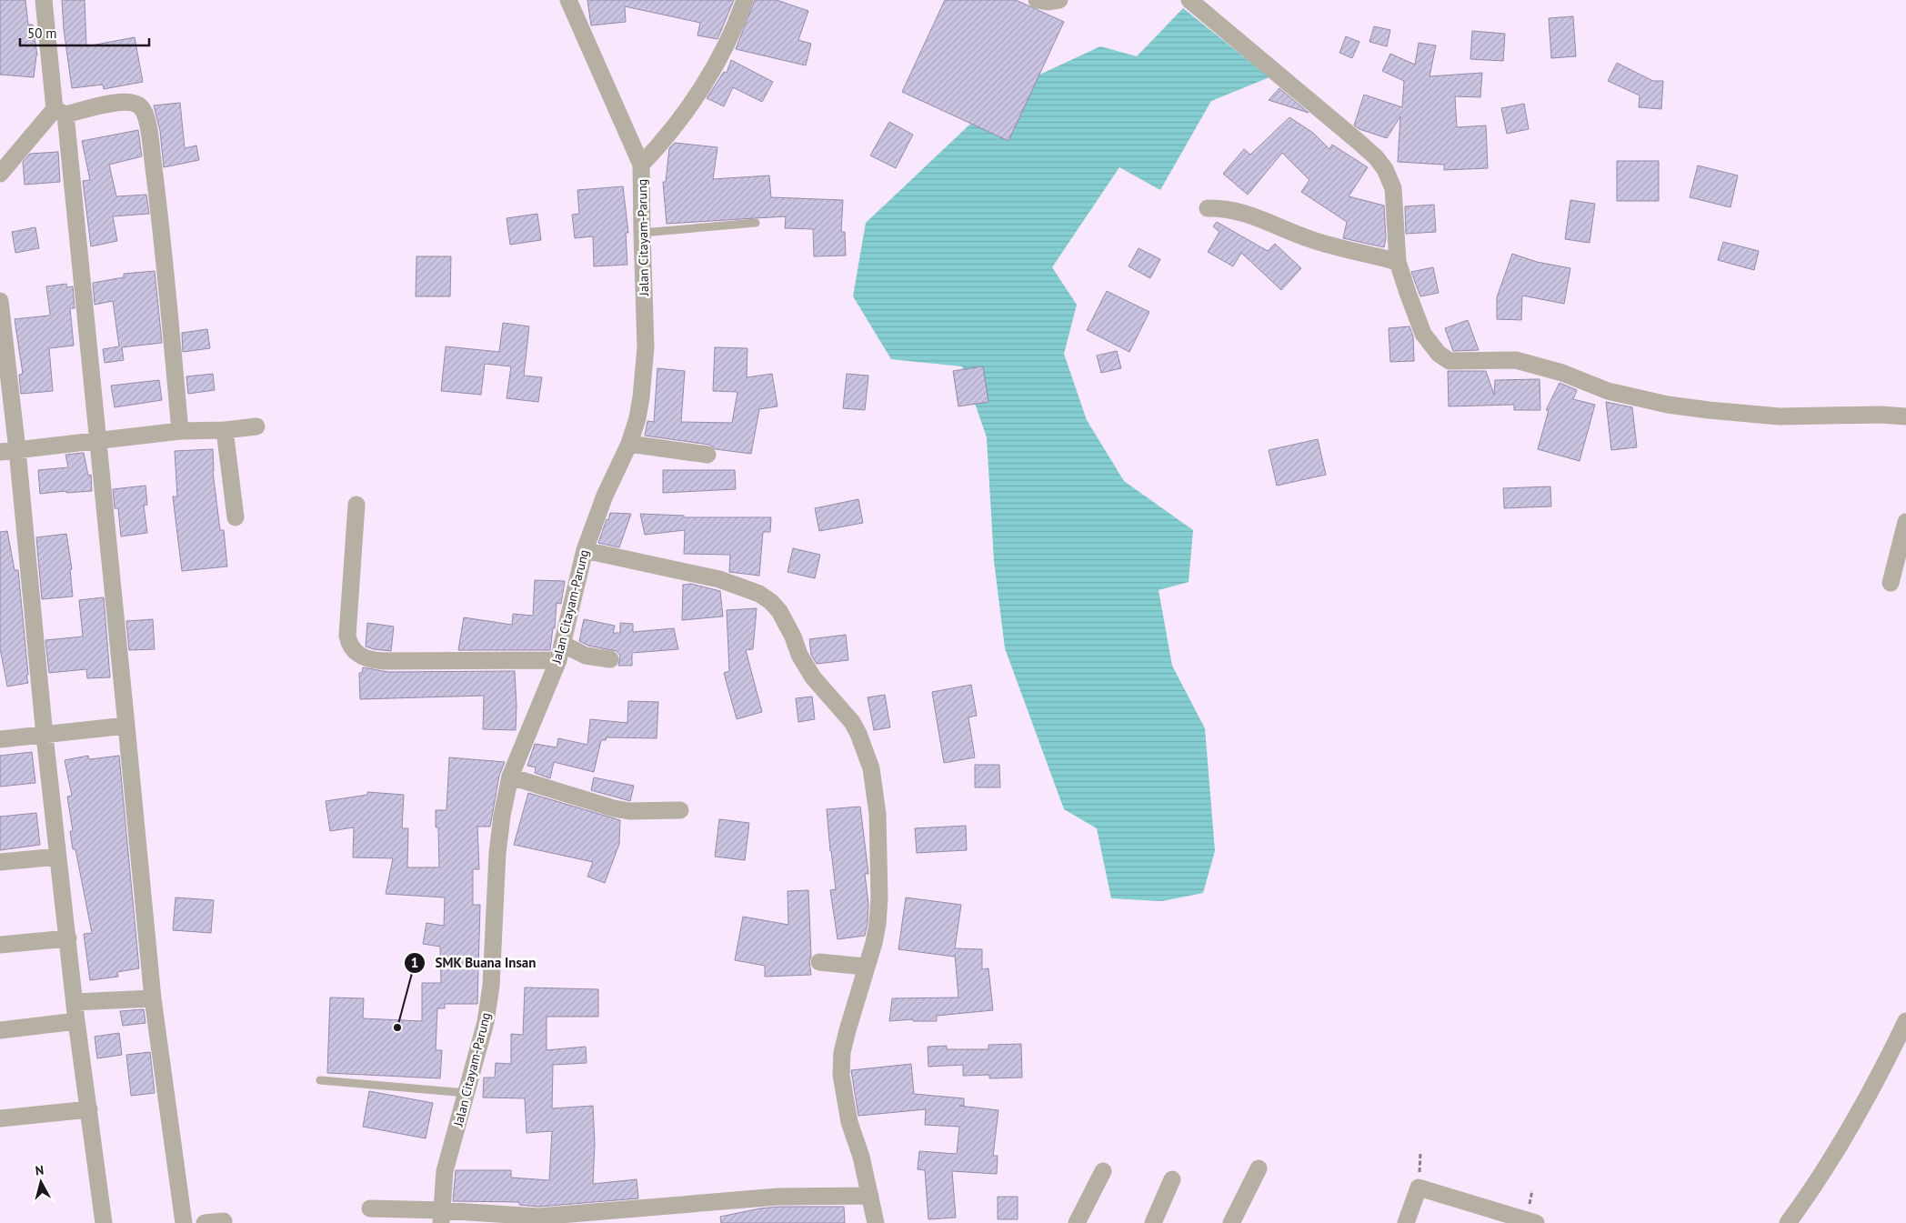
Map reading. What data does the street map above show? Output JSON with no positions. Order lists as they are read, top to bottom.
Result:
{
  "streets": {
    "street": ["Jalan Citayam-Parung"]
  },
  "places": ["SMK Buana Insan"],
  "scale_bar": "50 m",
  "north": "top"
}
